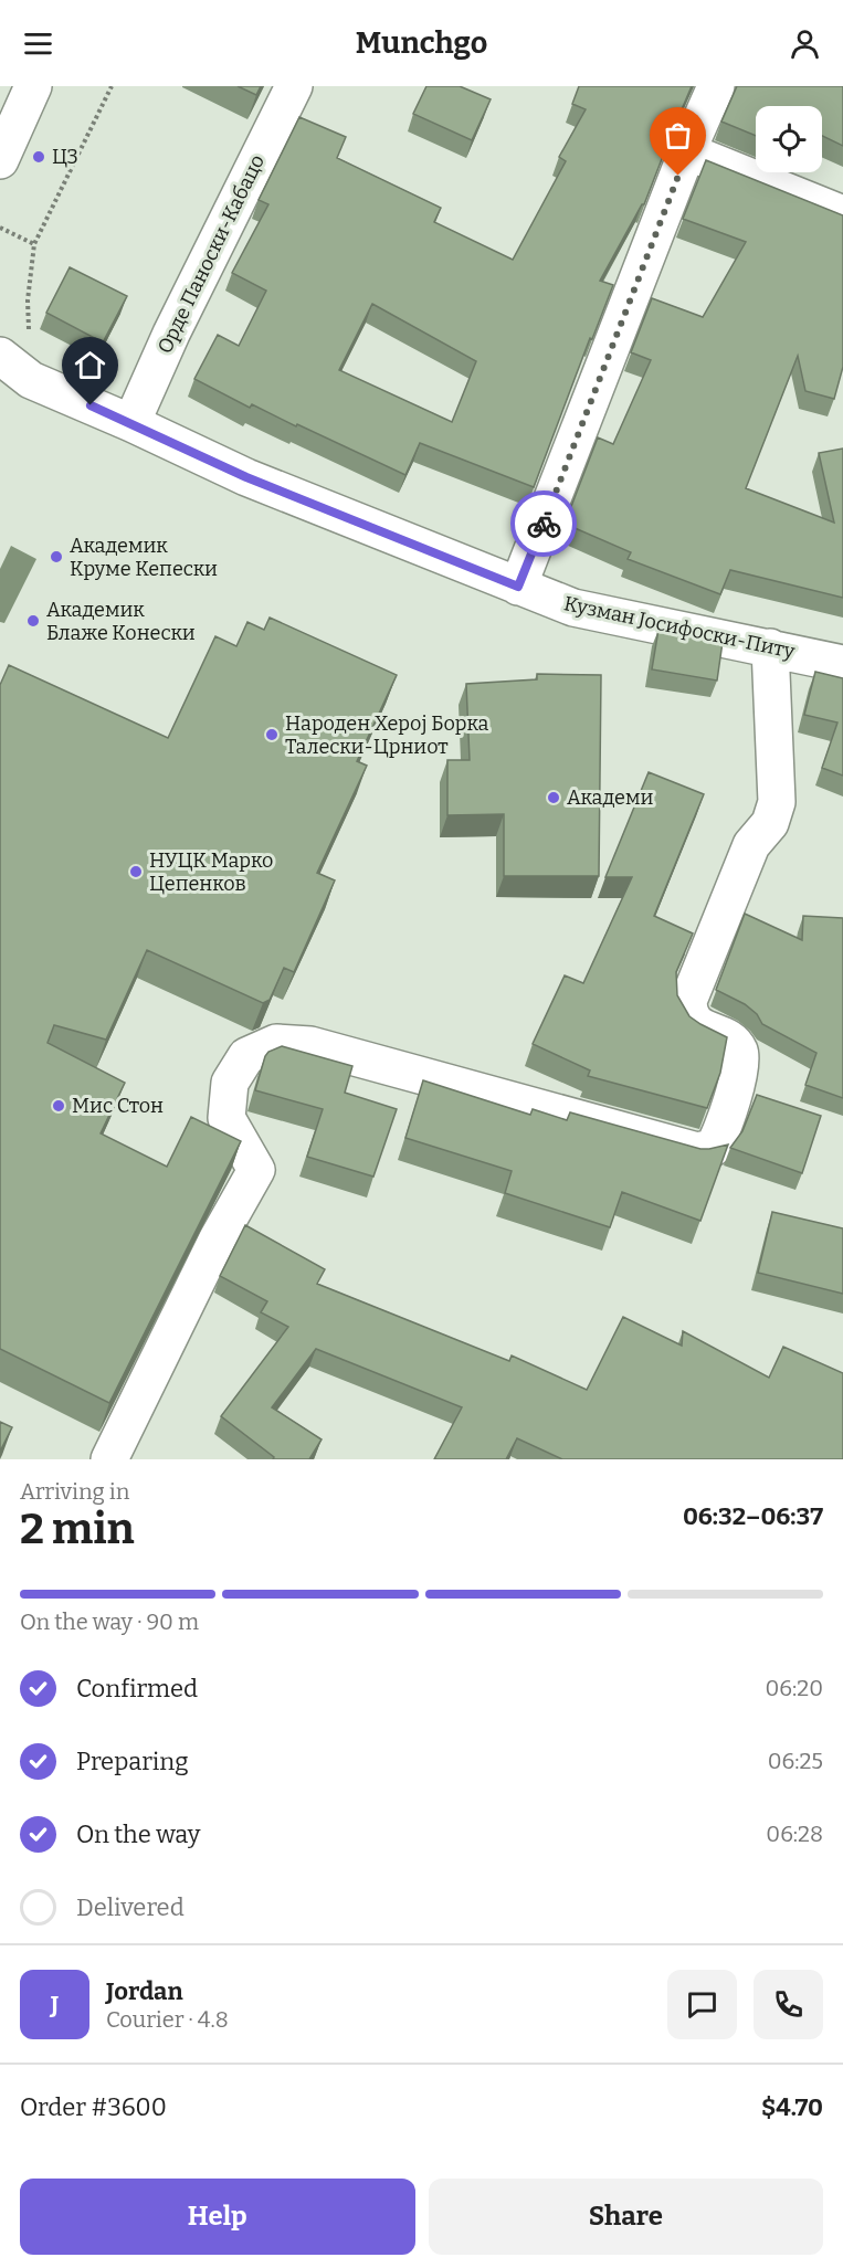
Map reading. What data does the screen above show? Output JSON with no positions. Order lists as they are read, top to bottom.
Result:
{
  "streets": {
    "street": ["Орде Паноски-Кабацо", "Кузман Јосифоски-Питу"]
  },
  "crossings": [
    ["Орде Паноски-Кабацо", "Кузман Јосифоски-Питу"]
  ],
  "places": [
    "Ц3",
    "Академик Круме Кепески",
    "Академик Блаже Конески",
    "Народен Херој Борка Талески-Црниот",
    "Академи",
    "НУЦК Марко Цепенков",
    "Мис Стон"
  ],
  "page": {
    "header": "Munchgo",
    "heading": ["2 min", "Arriving in", "06:32–06:37"],
    "panel": [
      "Jordan",
      "Courier · 4.8",
      "Order #3600",
      "$4.70"
    ],
    "bar": "On the way · 90 m",
    "list": [
      ["Confirmed", "06:20"],
      ["Preparing", "06:25"],
      ["On the way", "06:28"],
      "Delivered"
    ],
    "round": "J",
    "buttons": ["Help", "Share"]
  }
}
